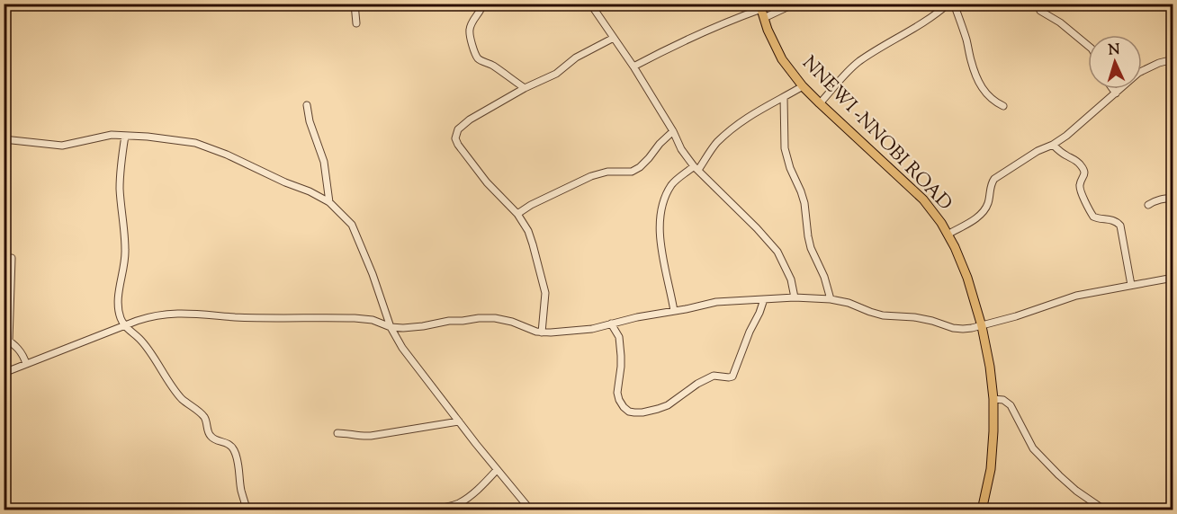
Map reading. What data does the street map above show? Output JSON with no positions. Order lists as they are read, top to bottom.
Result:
{
  "streets": {
    "main road": ["NNEWI -NNOBI ROAD"]
  },
  "north": "top"
}
